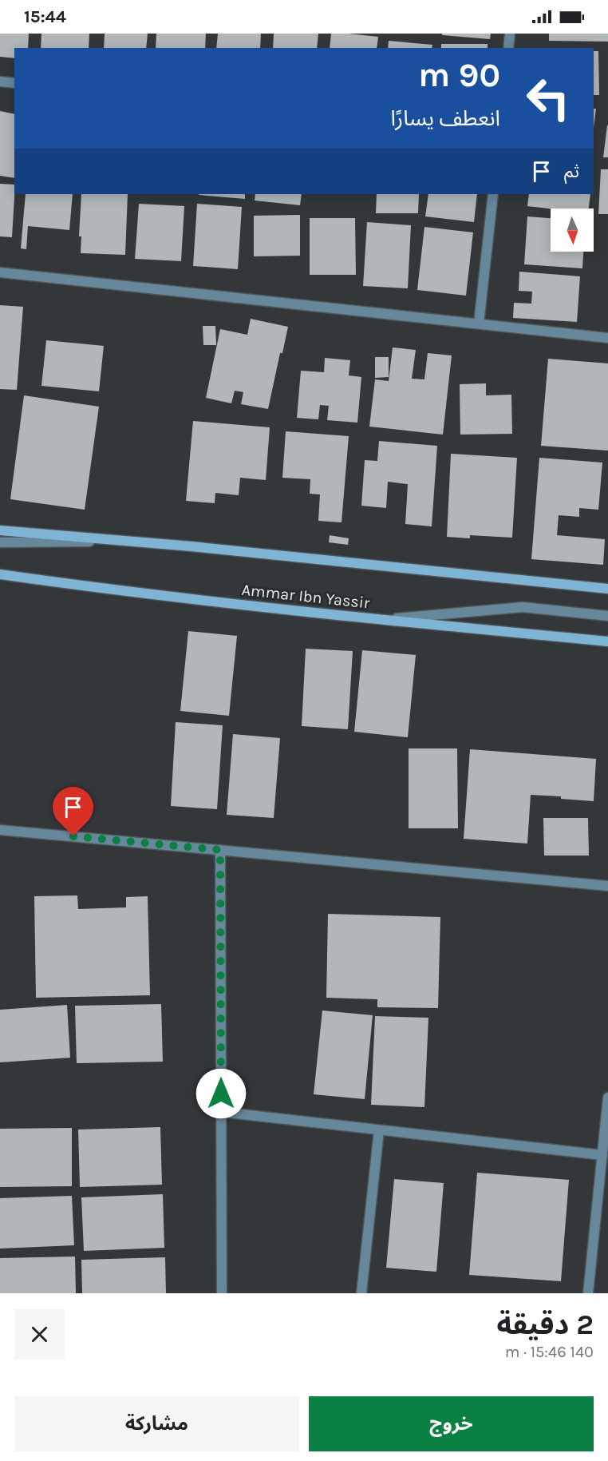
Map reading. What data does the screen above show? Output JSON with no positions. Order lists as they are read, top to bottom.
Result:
{
  "streets": {
    "street": ["Ammar Ibn Yassir"]
  },
  "north": "bottom",
  "page": {
    "status": "15:44",
    "turn": ["90 m", "انعطف يسارًا"],
    "then": "ثم",
    "heading": ["2 دقيقة", "140 m · 15:46"],
    "buttons": ["خروج", "مشاركة"]
  }
}
